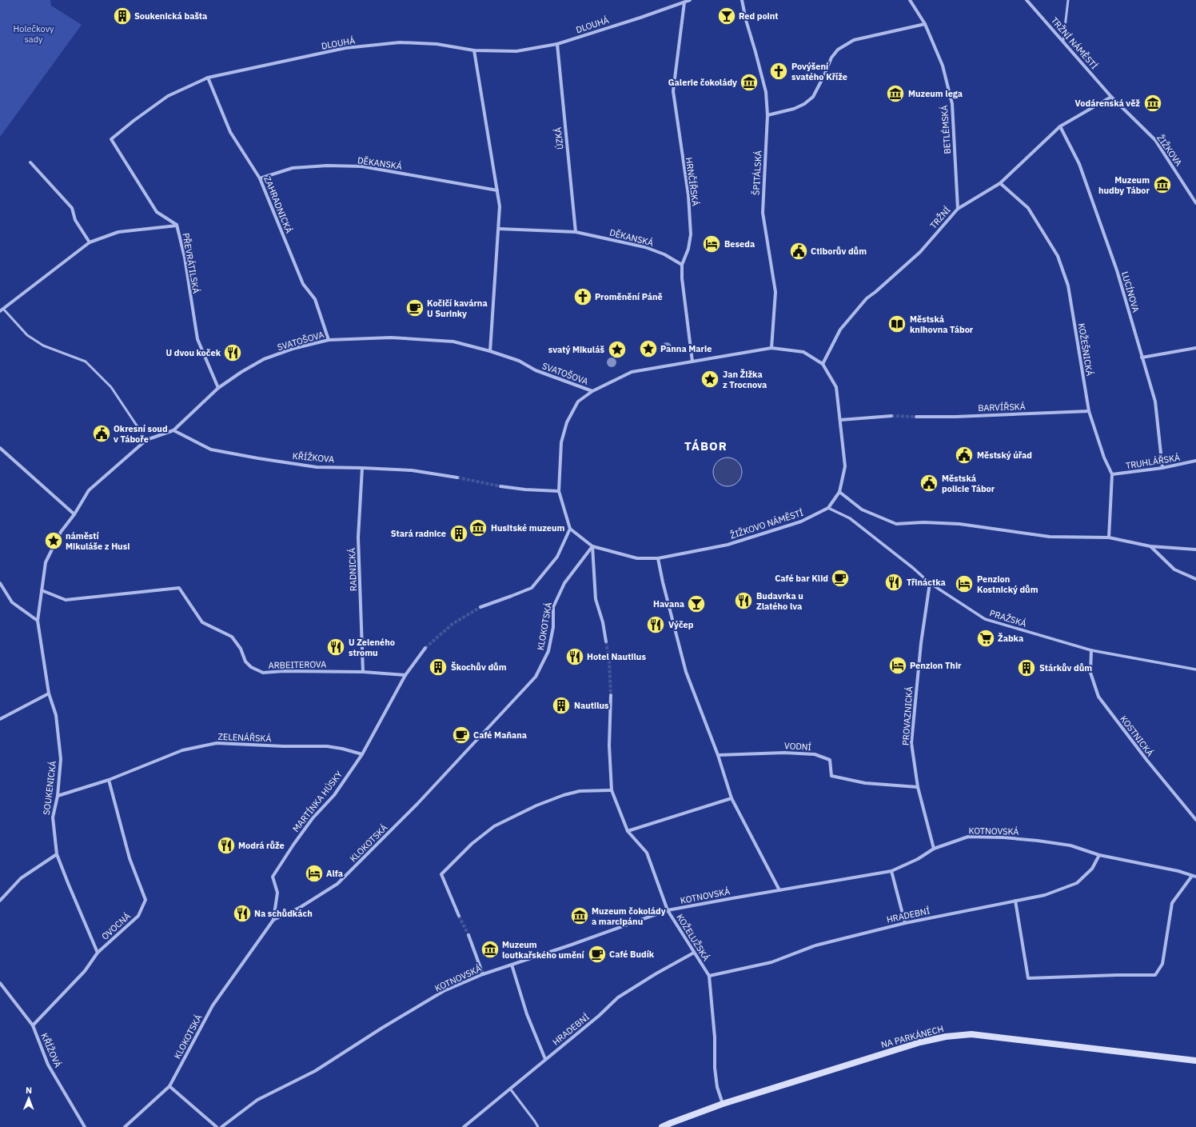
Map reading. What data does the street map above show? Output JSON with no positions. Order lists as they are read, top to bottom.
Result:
{
  "streets": {
    "main road": ["NA PARKÁNECH"],
    "street": [
      "DLOUHÁ",
      "TRŽNÍ NÁMĚSTÍ",
      "BETLÉMSKÁ",
      "ÚZKÁ",
      "ŽIŽKOVA",
      "DĚKANSKÁ",
      "ŠPITÁLSKÁ",
      "HRNČÍŘSKÁ",
      "ZAHRADNICKÁ",
      "TRŽNÍ",
      "PŘEVRÁTILSKÁ",
      "LUCÍNOVA",
      "SVATOŠOVA",
      "KOŽEŠNICKÁ",
      "BARVÍŘSKÁ",
      "KŘÍŽKOVA",
      "TRUHLÁŘSKÁ",
      "ŽIŽKOVO NÁMĚSTÍ",
      "RADNICKÁ",
      "PRAŽSKÁ",
      "KLOKOTSKÁ",
      "ARBEITEROVA",
      "PROVAZNICKÁ",
      "KOSTNICKÁ",
      "ZELENÁŘSKÁ",
      "VODNÍ",
      "SOUKENICKÁ",
      "MARTÍNKA HÚSKY",
      "KOTNOVSKÁ",
      "HRADEBNÍ",
      "OVOCNÁ",
      "KOŽELUŽSKÁ",
      "KŘÍŽOVÁ"
    ]
  },
  "crossings": [
    ["DLOUHÁ", "ÚZKÁ"],
    ["DLOUHÁ", "HRNČÍŘSKÁ"],
    ["DLOUHÁ", "ZAHRADNICKÁ"],
    ["DLOUHÁ", "PŘEVRÁTILSKÁ"],
    ["TRŽNÍ NÁMĚSTÍ", "ŽIŽKOVA"],
    ["TRŽNÍ NÁMĚSTÍ", "TRŽNÍ"],
    ["BETLÉMSKÁ", "TRŽNÍ"],
    ["ÚZKÁ", "DĚKANSKÁ"],
    ["ŽIŽKOVA", "TRŽNÍ"],
    ["DĚKANSKÁ", "HRNČÍŘSKÁ"],
    ["DĚKANSKÁ", "ZAHRADNICKÁ"],
    ["ZAHRADNICKÁ", "SVATOŠOVA"],
    ["TRŽNÍ", "LUCÍNOVA"],
    ["TRŽNÍ", "KOŽEŠNICKÁ"],
    ["PŘEVRÁTILSKÁ", "SVATOŠOVA"],
    ["LUCÍNOVA", "TRUHLÁŘSKÁ"],
    ["SVATOŠOVA", "KŘÍŽKOVA"],
    ["SVATOŠOVA", "ARBEITEROVA"],
    ["SVATOŠOVA", "SOUKENICKÁ"],
    ["KOŽEŠNICKÁ", "BARVÍŘSKÁ"],
    ["KOŽEŠNICKÁ", "TRUHLÁŘSKÁ"],
    ["KŘÍŽKOVA", "RADNICKÁ"],
    ["ŽIŽKOVO NÁMĚSTÍ", "PRAŽSKÁ"],
    ["ŽIŽKOVO NÁMĚSTÍ", "KLOKOTSKÁ"],
    ["RADNICKÁ", "ARBEITEROVA"],
    ["PRAŽSKÁ", "PROVAZNICKÁ"],
    ["PRAŽSKÁ", "KOSTNICKÁ"],
    ["KLOKOTSKÁ", "MARTÍNKA HÚSKY"],
    ["ARBEITEROVA", "SOUKENICKÁ"],
    ["ARBEITEROVA", "MARTÍNKA HÚSKY"],
    ["PROVAZNICKÁ", "VODNÍ"],
    ["PROVAZNICKÁ", "KOTNOVSKÁ"],
    ["ZELENÁŘSKÁ", "SOUKENICKÁ"],
    ["ZELENÁŘSKÁ", "MARTÍNKA HÚSKY"],
    ["ZELENÁŘSKÁ", "OVOCNÁ"],
    ["SOUKENICKÁ", "OVOCNÁ"],
    ["KOTNOVSKÁ", "HRADEBNÍ"],
    ["KOTNOVSKÁ", "KOŽELUŽSKÁ"],
    ["HRADEBNÍ", "KOŽELUŽSKÁ"],
    ["OVOCNÁ", "KŘÍŽOVÁ"],
    ["KOŽELUŽSKÁ", "NA PARKÁNECH"]
  ],
  "districts": ["TÁBOR"],
  "parks": ["Holečkovy sady"],
  "places": {
    "building": [
      "Soukenická bašta",
      "Stará radnice",
      "Škochův dům",
      "Stárkův dům",
      "Nautilus"
    ],
    "bar": ["Red point", "Havana"],
    "church": ["Povýšení svatého Kříže", "Proměnění Páně"],
    "museum": [
      "Galerie čokolády",
      "Muzeum lega",
      "Vodárenská věž",
      "Muzeum hudby Tábor",
      "Husitské muzeum",
      "Muzeum čokolády a marcipánu",
      "Muzeum loutkařského umění"
    ],
    "hotel": [
      "Beseda",
      "Penzion Kostnický dům",
      "Penzion Thir",
      "Alfa"
    ],
    "public building": [
      "Ctiborův dům",
      "Okresní soud v Táboře",
      "Městský úřad",
      "Městská policie Tábor"
    ],
    "cafe": [
      "Kočičí kavárna U Surinky",
      "Café bar Klid",
      "Café Mañana",
      "Café Budík"
    ],
    "library": ["Městská knihovna Tábor"],
    "place": [
      "Panna Marie",
      "svatý Mikuláš",
      "Jan Žižka z Trocnova",
      "náměstí Mikuláše z Husi"
    ],
    "restaurant": [
      "U dvou koček",
      "Třináctka",
      "Budavrka u Zlatého lva",
      "Výčep",
      "U Zeleného stromu",
      "Hotel Nautilus",
      "Modrá růže",
      "Na schůdkách"
    ],
    "supermarket": ["Žabka"]
  },
  "north": "top"
}
